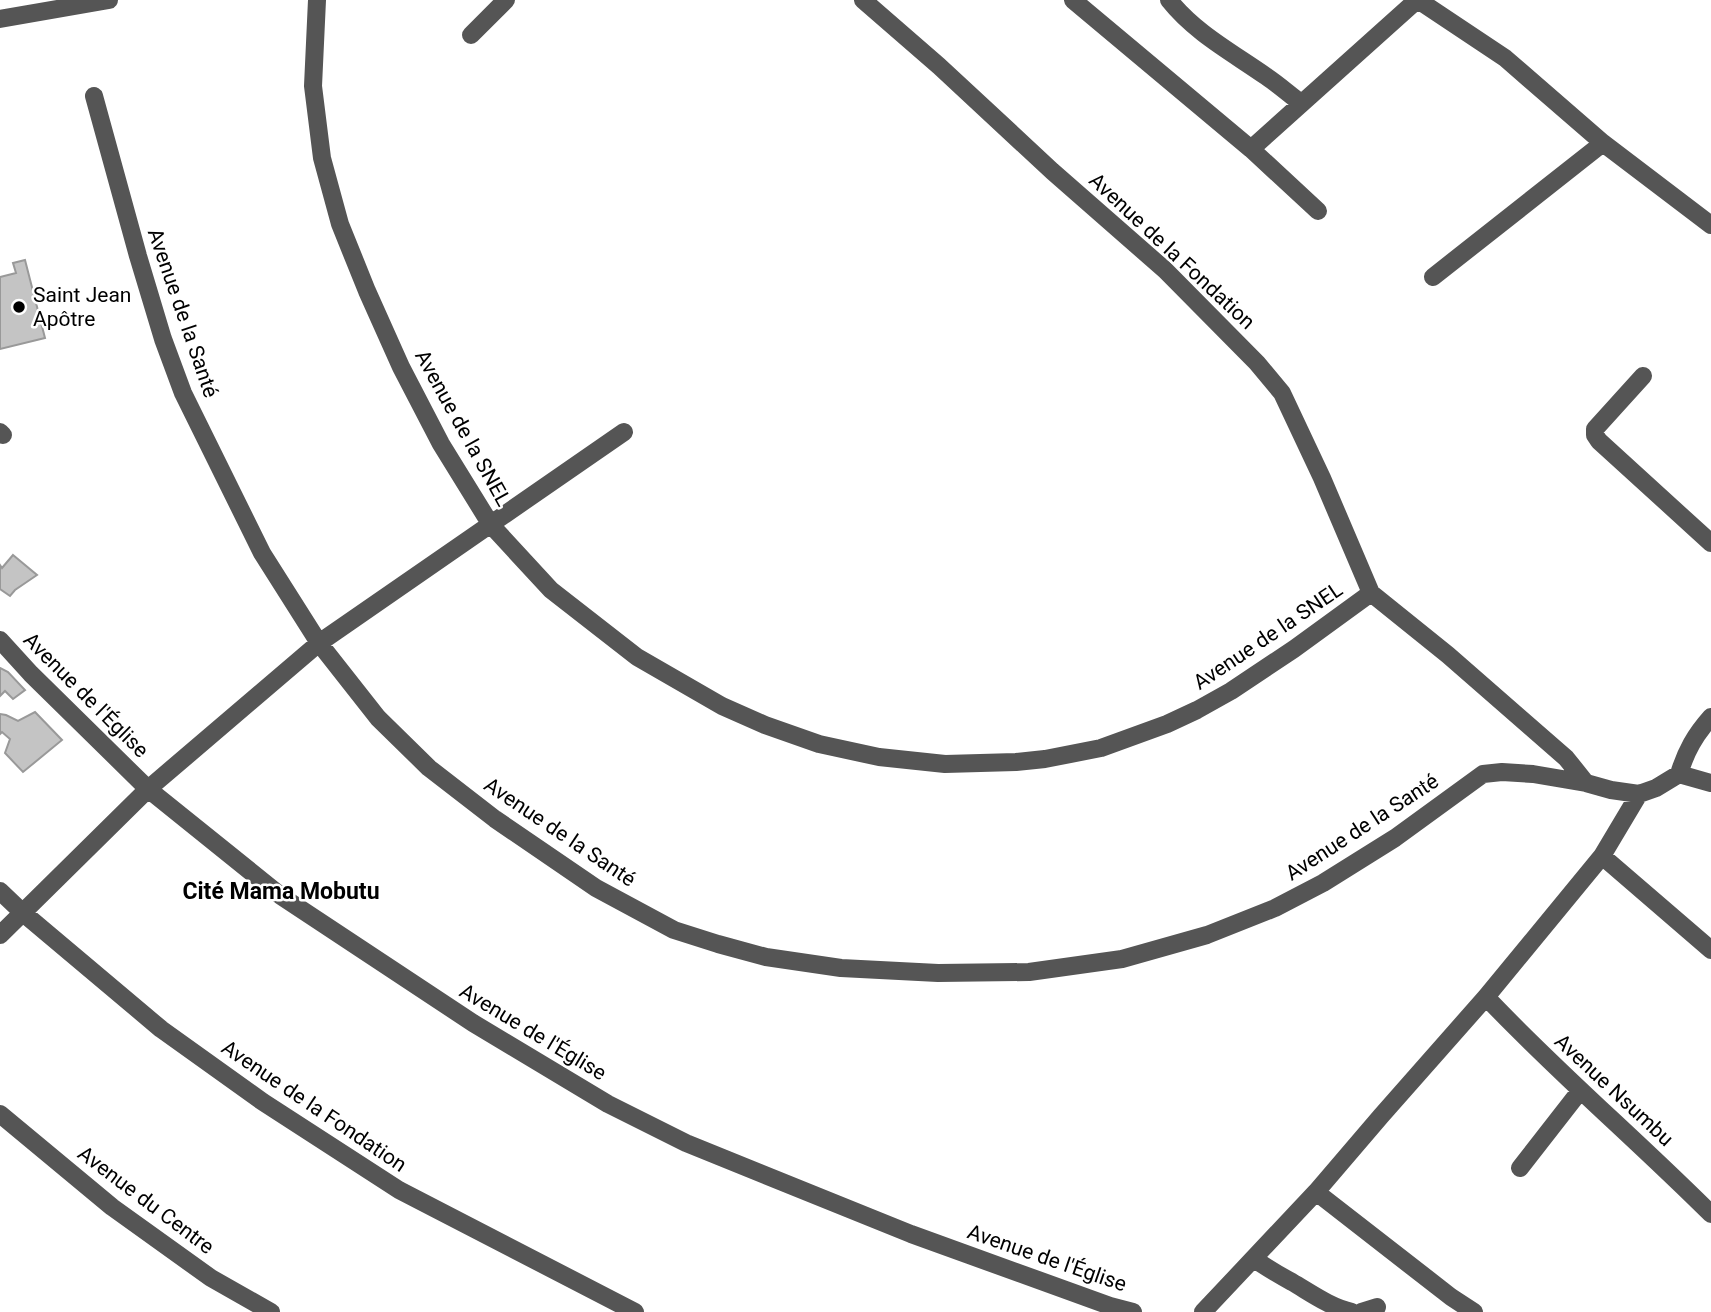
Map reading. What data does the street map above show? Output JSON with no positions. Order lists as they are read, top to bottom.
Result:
{
  "streets": {
    "street": [
      "Avenue de la Fondation",
      "Avenue de la Santé",
      "Avenue de la SNEL",
      "Avenue de l'Église",
      "Avenue Nsumbu",
      "Avenue du Centre"
    ]
  },
  "crossings": [
    ["Avenue de la Fondation", "Avenue de la SNEL"],
    ["Avenue de la Santé", "Avenue de la SNEL"]
  ],
  "districts": ["Cité Mama Mobutu"],
  "places": ["Saint Jean Apôtre"]
}
